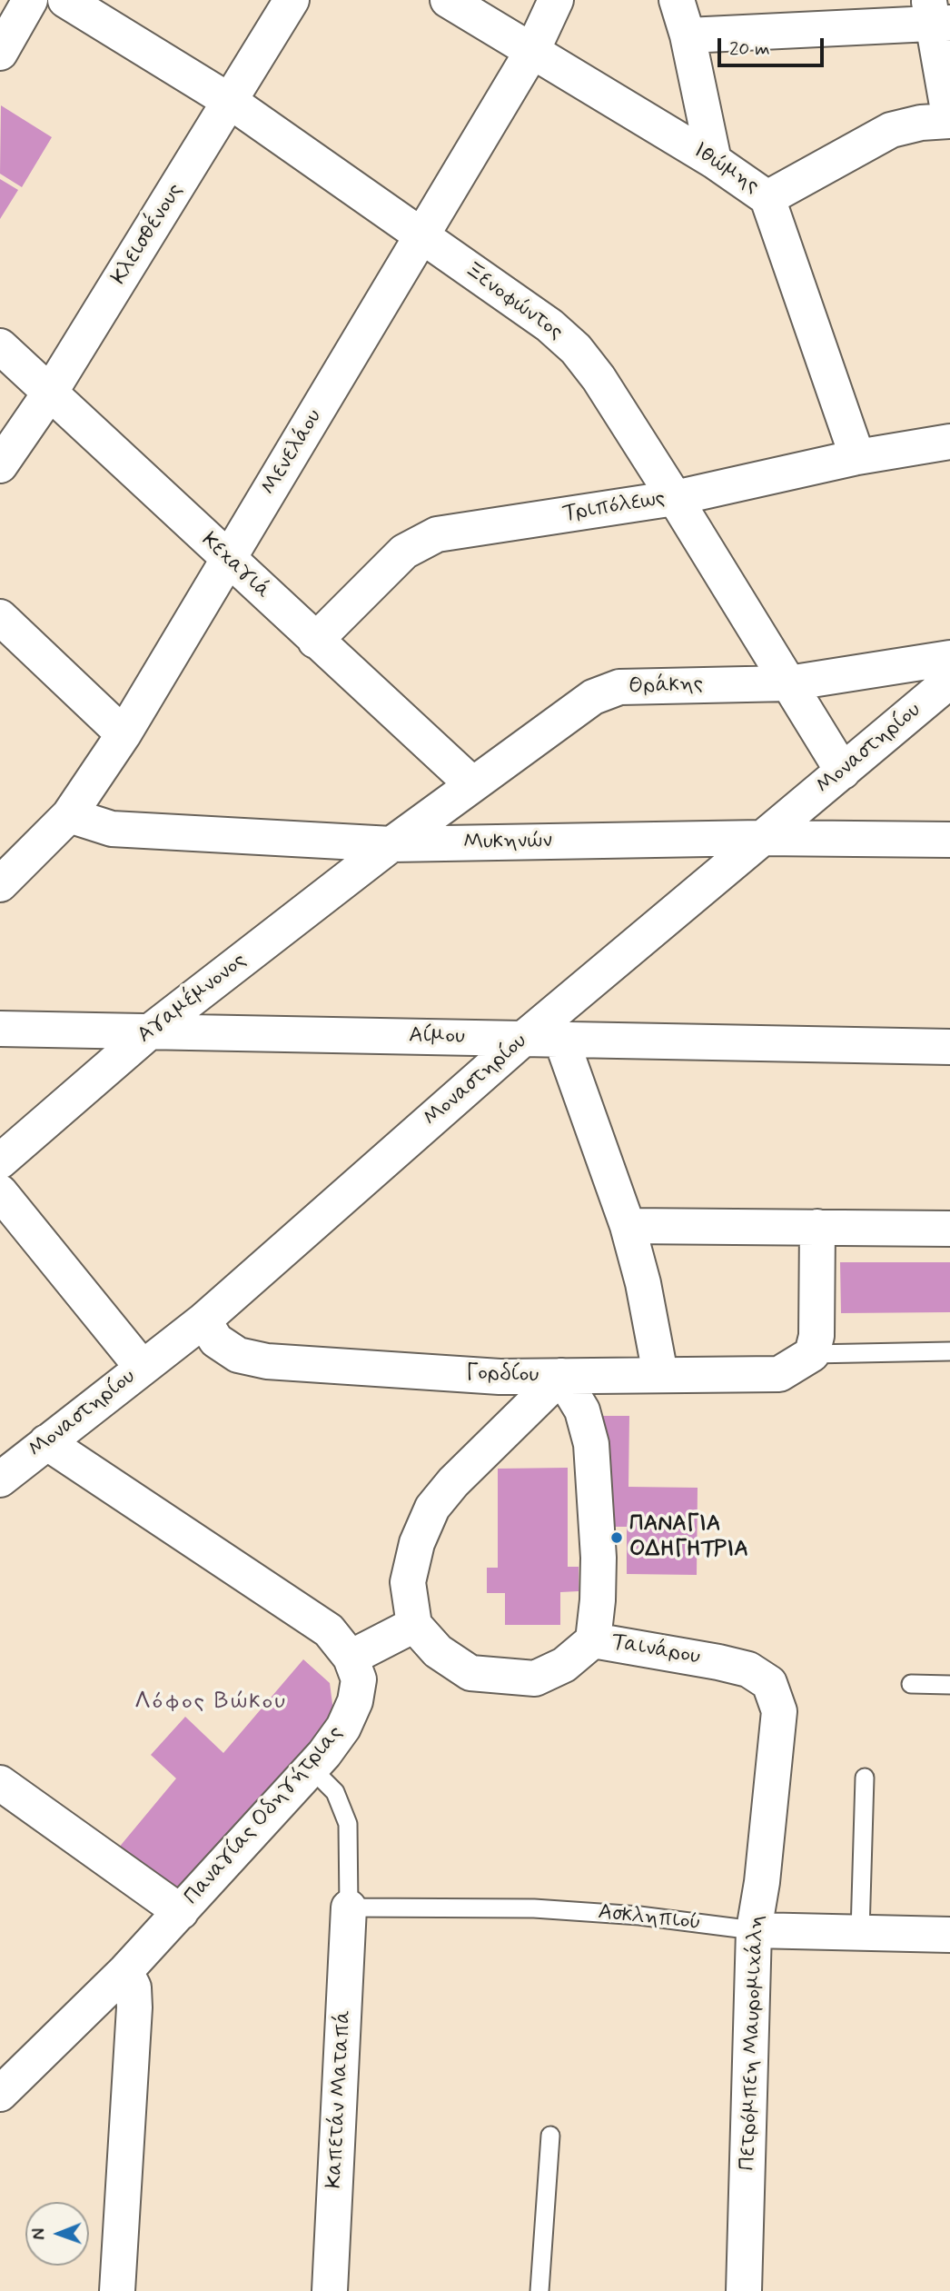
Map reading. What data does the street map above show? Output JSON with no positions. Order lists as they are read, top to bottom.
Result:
{
  "streets": {
    "street": [
      "Ιθώμης",
      "Κλεισθένους",
      "Ξενοφώντος",
      "Μενελάου",
      "Τριπόλεως",
      "Κεχαγιά",
      "Θράκης",
      "Μοναστηρίου",
      "Μυκηνών",
      "Αγαμέμνονος",
      "Αίμου",
      "Γορδίου",
      "Ταινάρου",
      "Παναγίας Οδηγήτριας",
      "Ασκληπιού",
      "Πετρόμπεη Μαυρομιχάλη",
      "Καπετάν Ματαπά"
    ]
  },
  "crossings": [
    ["Ιθώμης", "Μενελάου"],
    ["Ιθώμης", "Τριπόλεως"],
    ["Κλεισθένους", "Ξενοφώντος"],
    ["Κλεισθένους", "Κεχαγιά"],
    ["Ξενοφώντος", "Μενελάου"],
    ["Ξενοφώντος", "Τριπόλεως"],
    ["Ξενοφώντος", "Θράκης"],
    ["Ξενοφώντος", "Μοναστηρίου"],
    ["Μενελάου", "Κεχαγιά"],
    ["Μενελάου", "Μυκηνών"],
    ["Τριπόλεως", "Κεχαγιά"],
    ["Κεχαγιά", "Θράκης"],
    ["Θράκης", "Μυκηνών"],
    ["Θράκης", "Αγαμέμνονος"],
    ["Μοναστηρίου", "Μυκηνών"],
    ["Μοναστηρίου", "Αίμου"],
    ["Μοναστηρίου", "Γορδίου"],
    ["Μυκηνών", "Αγαμέμνονος"],
    ["Αγαμέμνονος", "Αίμου"],
    ["Ταινάρου", "Πετρόμπεη Μαυρομιχάλη"],
    ["Ασκληπιού", "Πετρόμπεη Μαυρομιχάλη"],
    ["Ασκληπιού", "Καπετάν Ματαπά"]
  ],
  "districts": ["Λόφος Βώκου"],
  "places": ["ΠΑΝΑΓΙΑ ΟΔΗΓΗΤΡΙΑ"],
  "scale_bar": "20 m",
  "north": "left"
}
